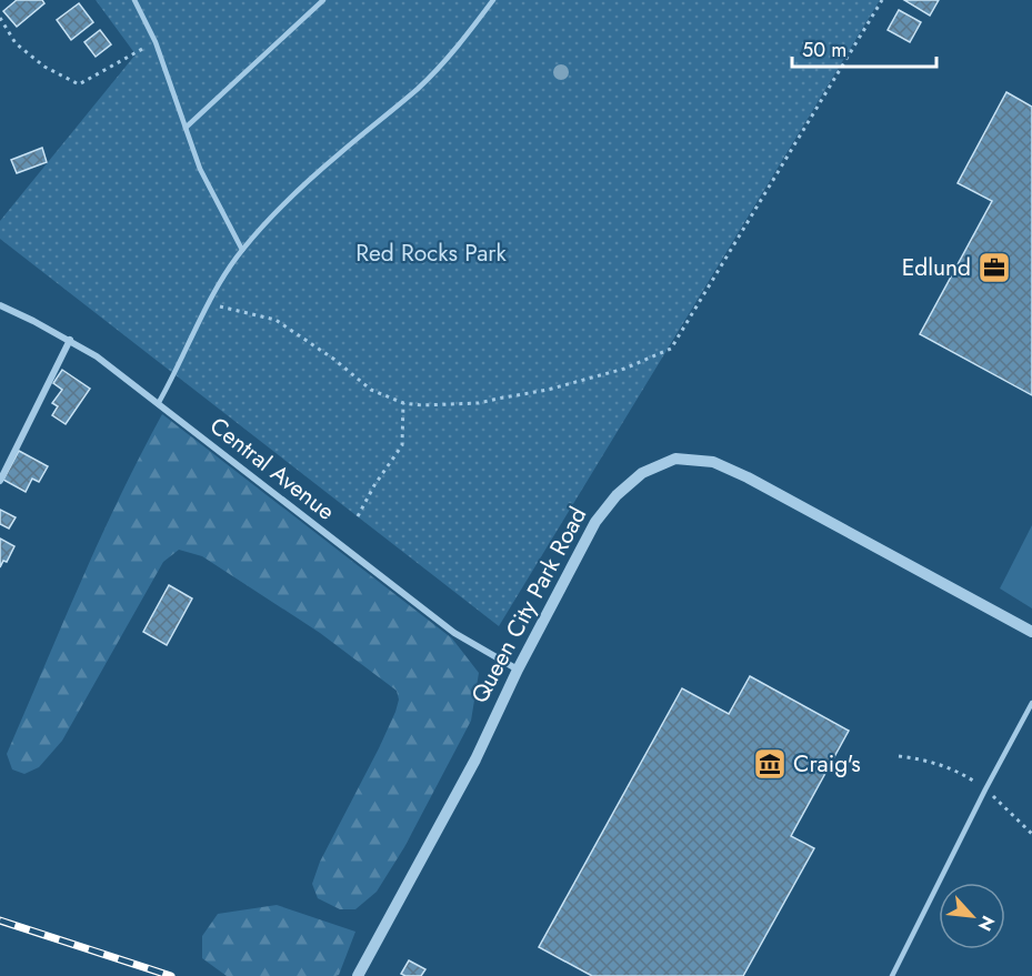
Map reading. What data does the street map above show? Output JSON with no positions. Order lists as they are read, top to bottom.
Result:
{
  "streets": {
    "street": ["Central Avenue", "Queen City Park Road"]
  },
  "crossings": [
    ["Central Avenue", "Queen City Park Road"]
  ],
  "parks": ["Red Rocks Park"],
  "places": {
    "office": ["Edlund"],
    "museum": ["Craig's"]
  },
  "scale_bar": "50 m",
  "north": "bottom right"
}
